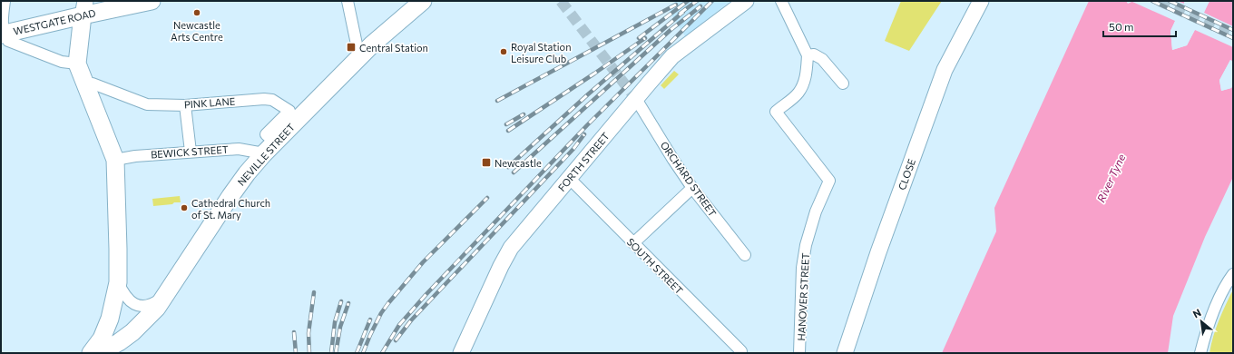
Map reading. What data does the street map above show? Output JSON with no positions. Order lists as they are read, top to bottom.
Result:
{
  "streets": {
    "main road": ["WESTGATE ROAD", "NEVILLE STREET"],
    "street": [
      "PINK LANE",
      "BEWICK STREET",
      "FORTH STREET",
      "CLOSE",
      "ORCHARD STREET",
      "SOUTH STREET",
      "HANOVER STREET"
    ]
  },
  "crossings": [
    ["PINK LANE", "BEWICK STREET"],
    ["PINK LANE", "NEVILLE STREET"],
    ["BEWICK STREET", "NEVILLE STREET"],
    ["FORTH STREET", "ORCHARD STREET"],
    ["FORTH STREET", "SOUTH STREET"]
  ],
  "water": ["River Tyne"],
  "places": {
    "other": ["Newcastle Arts Centre", "Royal Station Leisure Club", "Cathedral Church of St. Mary"],
    "transit": ["Central Station", "Newcastle"]
  },
  "scale_bar": "50 m",
  "north": "top left"
}
